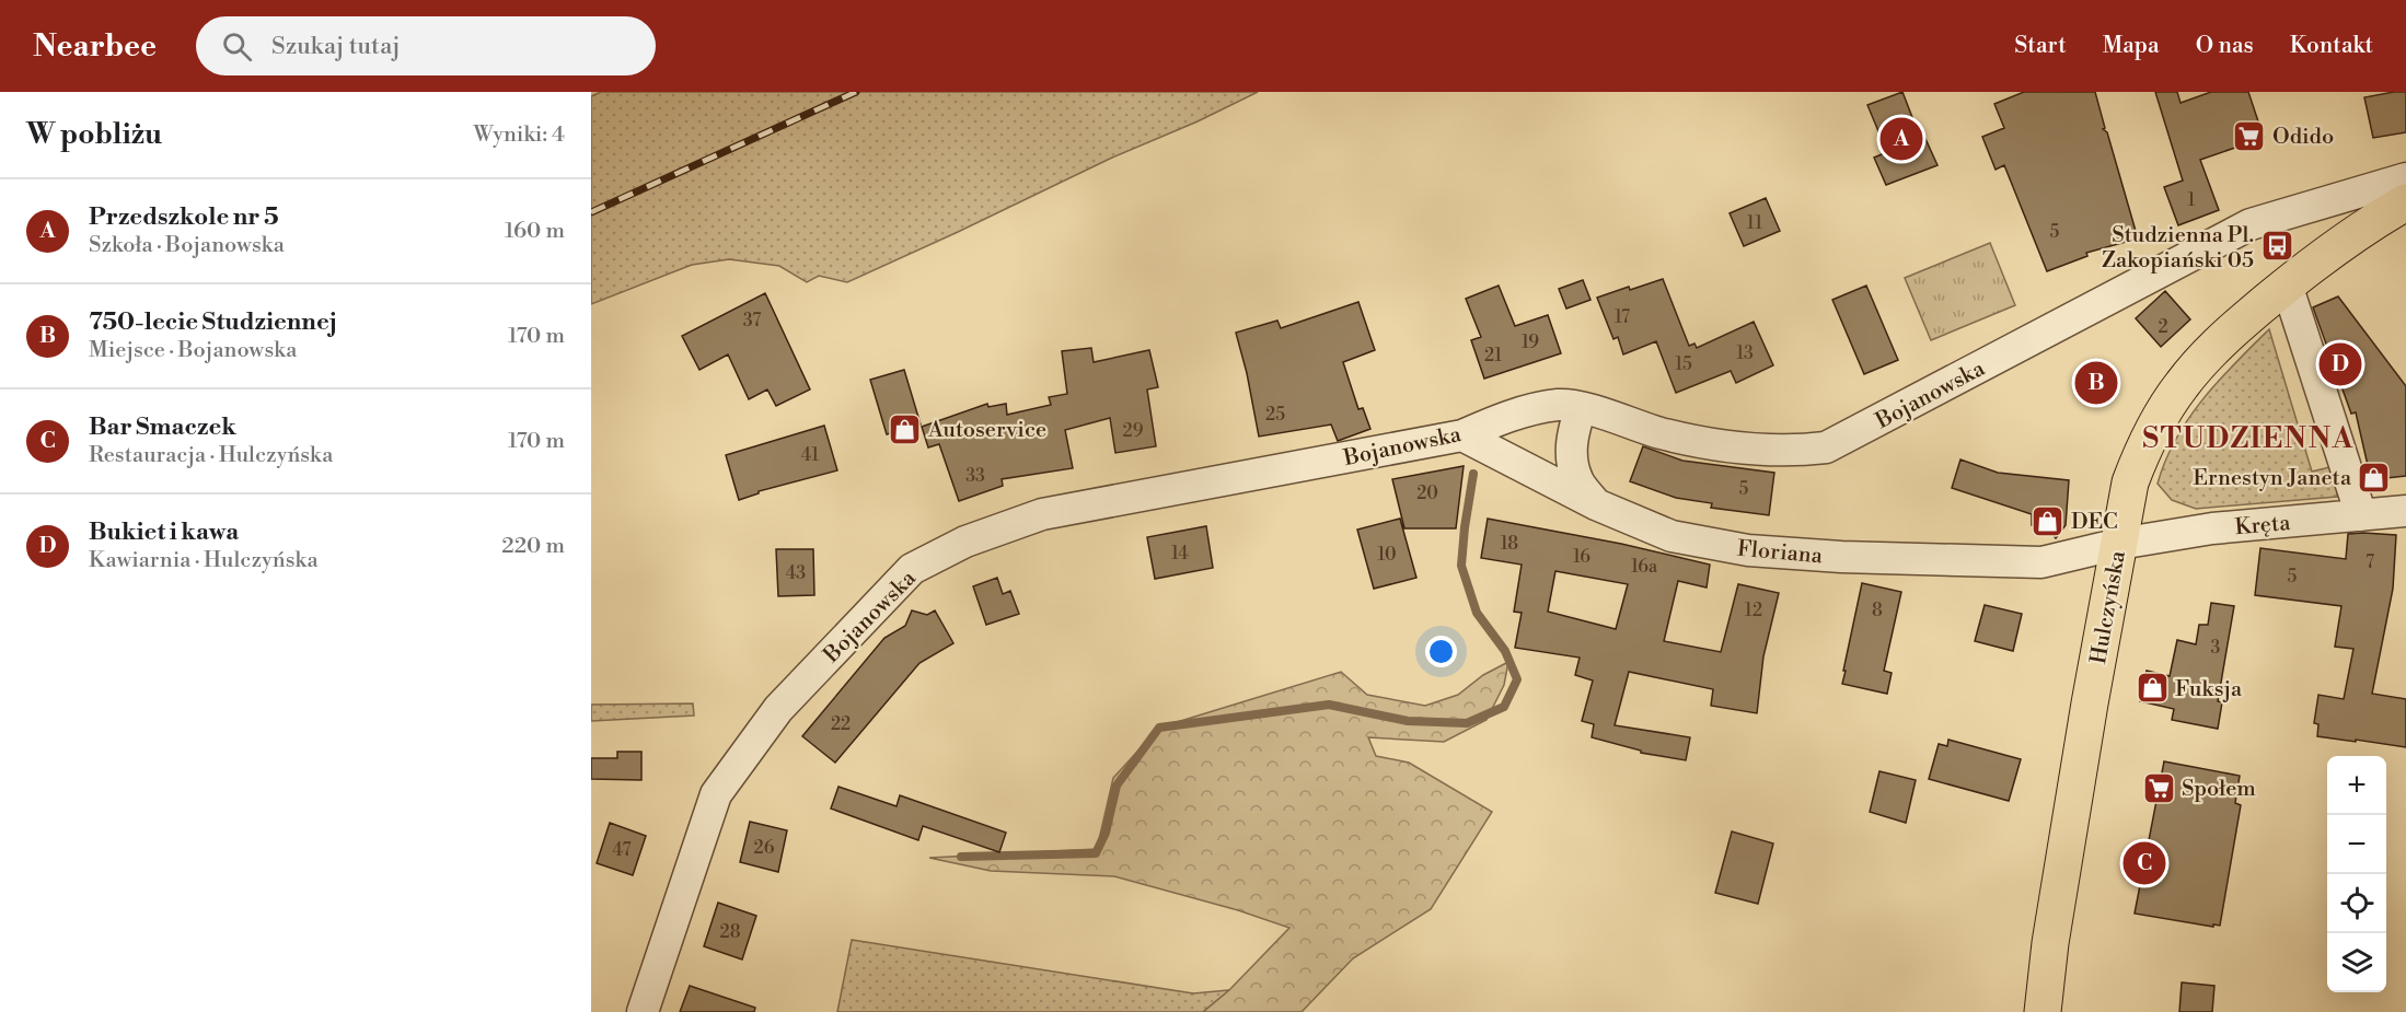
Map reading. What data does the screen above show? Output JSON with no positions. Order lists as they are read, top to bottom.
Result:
{
  "streets": {
    "main road": ["Hulczyńska"],
    "street": ["Bojanowska", "Kręta", "Floriana"]
  },
  "crossings": [
    ["Bojanowska", "Floriana"],
    ["Kręta", "Floriana"],
    ["Kręta", "Hulczyńska"],
    ["Floriana", "Hulczyńska"]
  ],
  "districts": ["STUDZIENNA"],
  "places": {
    "supermarket": ["Odido", "Społem"],
    "bus stop": ["Studzienna Pl. Zakopiański 05"],
    "shop": [
      "Autoservice",
      "Ernestyn Janeta",
      "DEC",
      "Fuksja"
    ]
  },
  "house_numbers": [
    "1",
    "11",
    "5",
    "17",
    "37",
    "2",
    "19",
    "13",
    "21",
    "15",
    "25",
    "29",
    "41",
    "33",
    "5",
    "20",
    "18",
    "14",
    "10",
    "16",
    "7",
    "16a",
    "43",
    "5",
    "12",
    "8",
    "3",
    "22",
    "26",
    "47",
    "28"
  ],
  "page": {
    "header": "Nearbee",
    "search": "Szukaj tutaj",
    "nav": [
      "Start",
      "Mapa",
      "O nas",
      "Kontakt"
    ],
    "heading": ["W pobliżu", "Wyniki: 4"],
    "pins": [
      "A",
      "D",
      "B",
      "C"
    ],
    "list": [
      {
        "mark": "A",
        "name": "Przedszkole nr 5",
        "note": "Szkoła · Bojanowska",
        "value": "160 m"
      },
      {
        "mark": "B",
        "name": "750-lecie Studziennej",
        "note": "Miejsce · Bojanowska",
        "value": "170 m"
      },
      {
        "mark": "C",
        "name": "Bar Smaczek",
        "note": "Restauracja · Hulczyńska",
        "value": "170 m"
      },
      {
        "mark": "D",
        "name": "Bukiet i kawa",
        "note": "Kawiarnia · Hulczyńska",
        "value": "220 m"
      }
    ],
    "map_buttons": ["+", "−"]
  }
}
